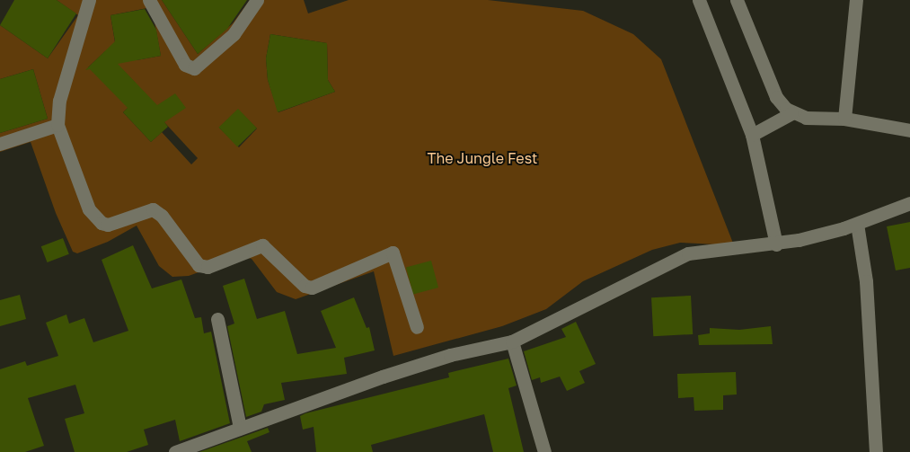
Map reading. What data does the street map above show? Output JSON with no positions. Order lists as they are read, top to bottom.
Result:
{
  "parks": ["The Jungle Fest"]
}
